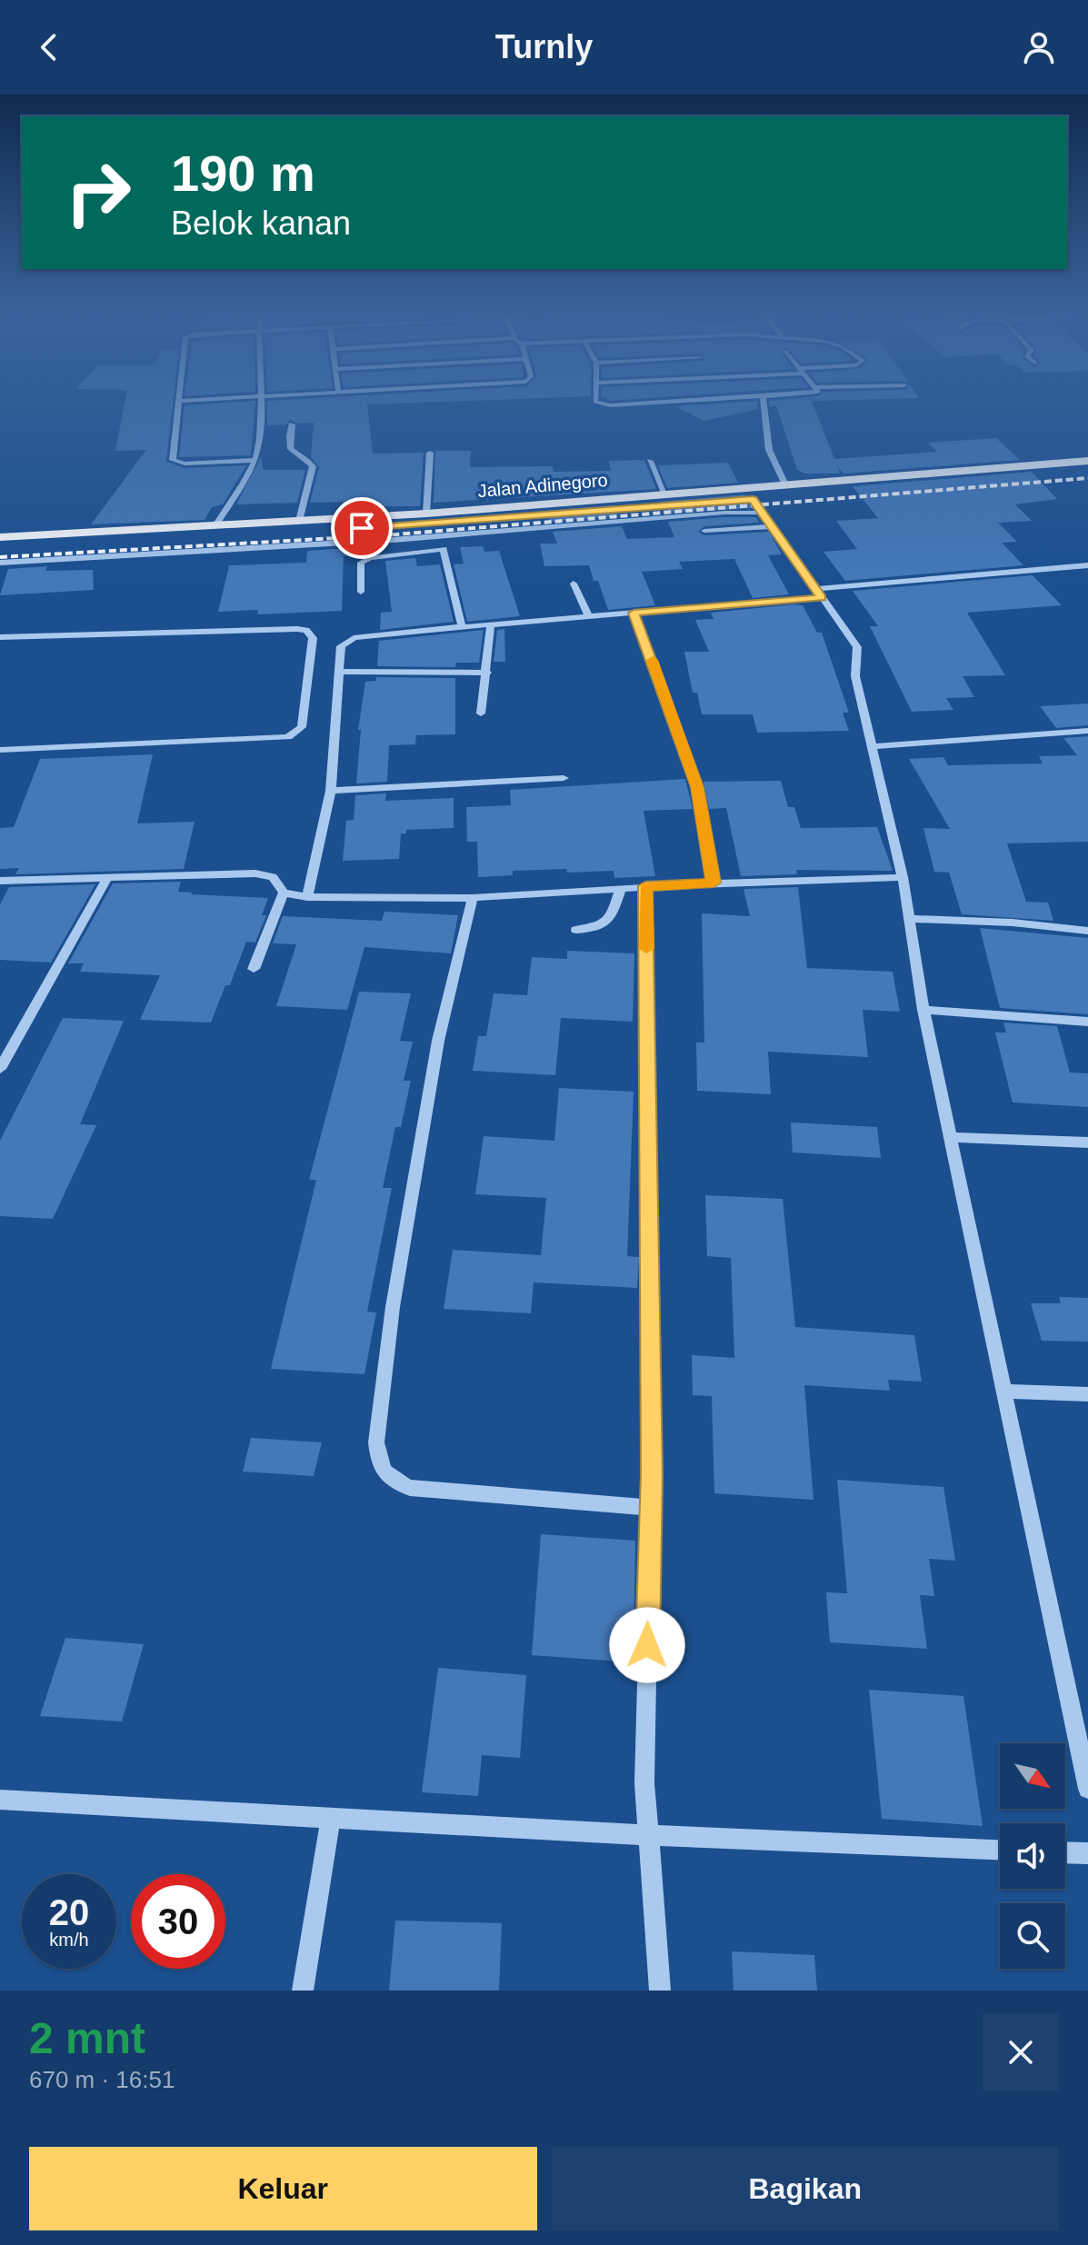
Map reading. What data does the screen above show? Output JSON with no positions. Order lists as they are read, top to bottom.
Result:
{
  "streets": {
    "highway": ["Jalan Adinegoro"]
  },
  "north": "bottom right",
  "page": {
    "header": "Turnly",
    "turn": ["190 m", "Belok kanan"],
    "speed": "20 km/h",
    "limit": "30",
    "heading": ["2 mnt", "670 m · 16:51"],
    "buttons": ["Keluar", "Bagikan"]
  }
}
